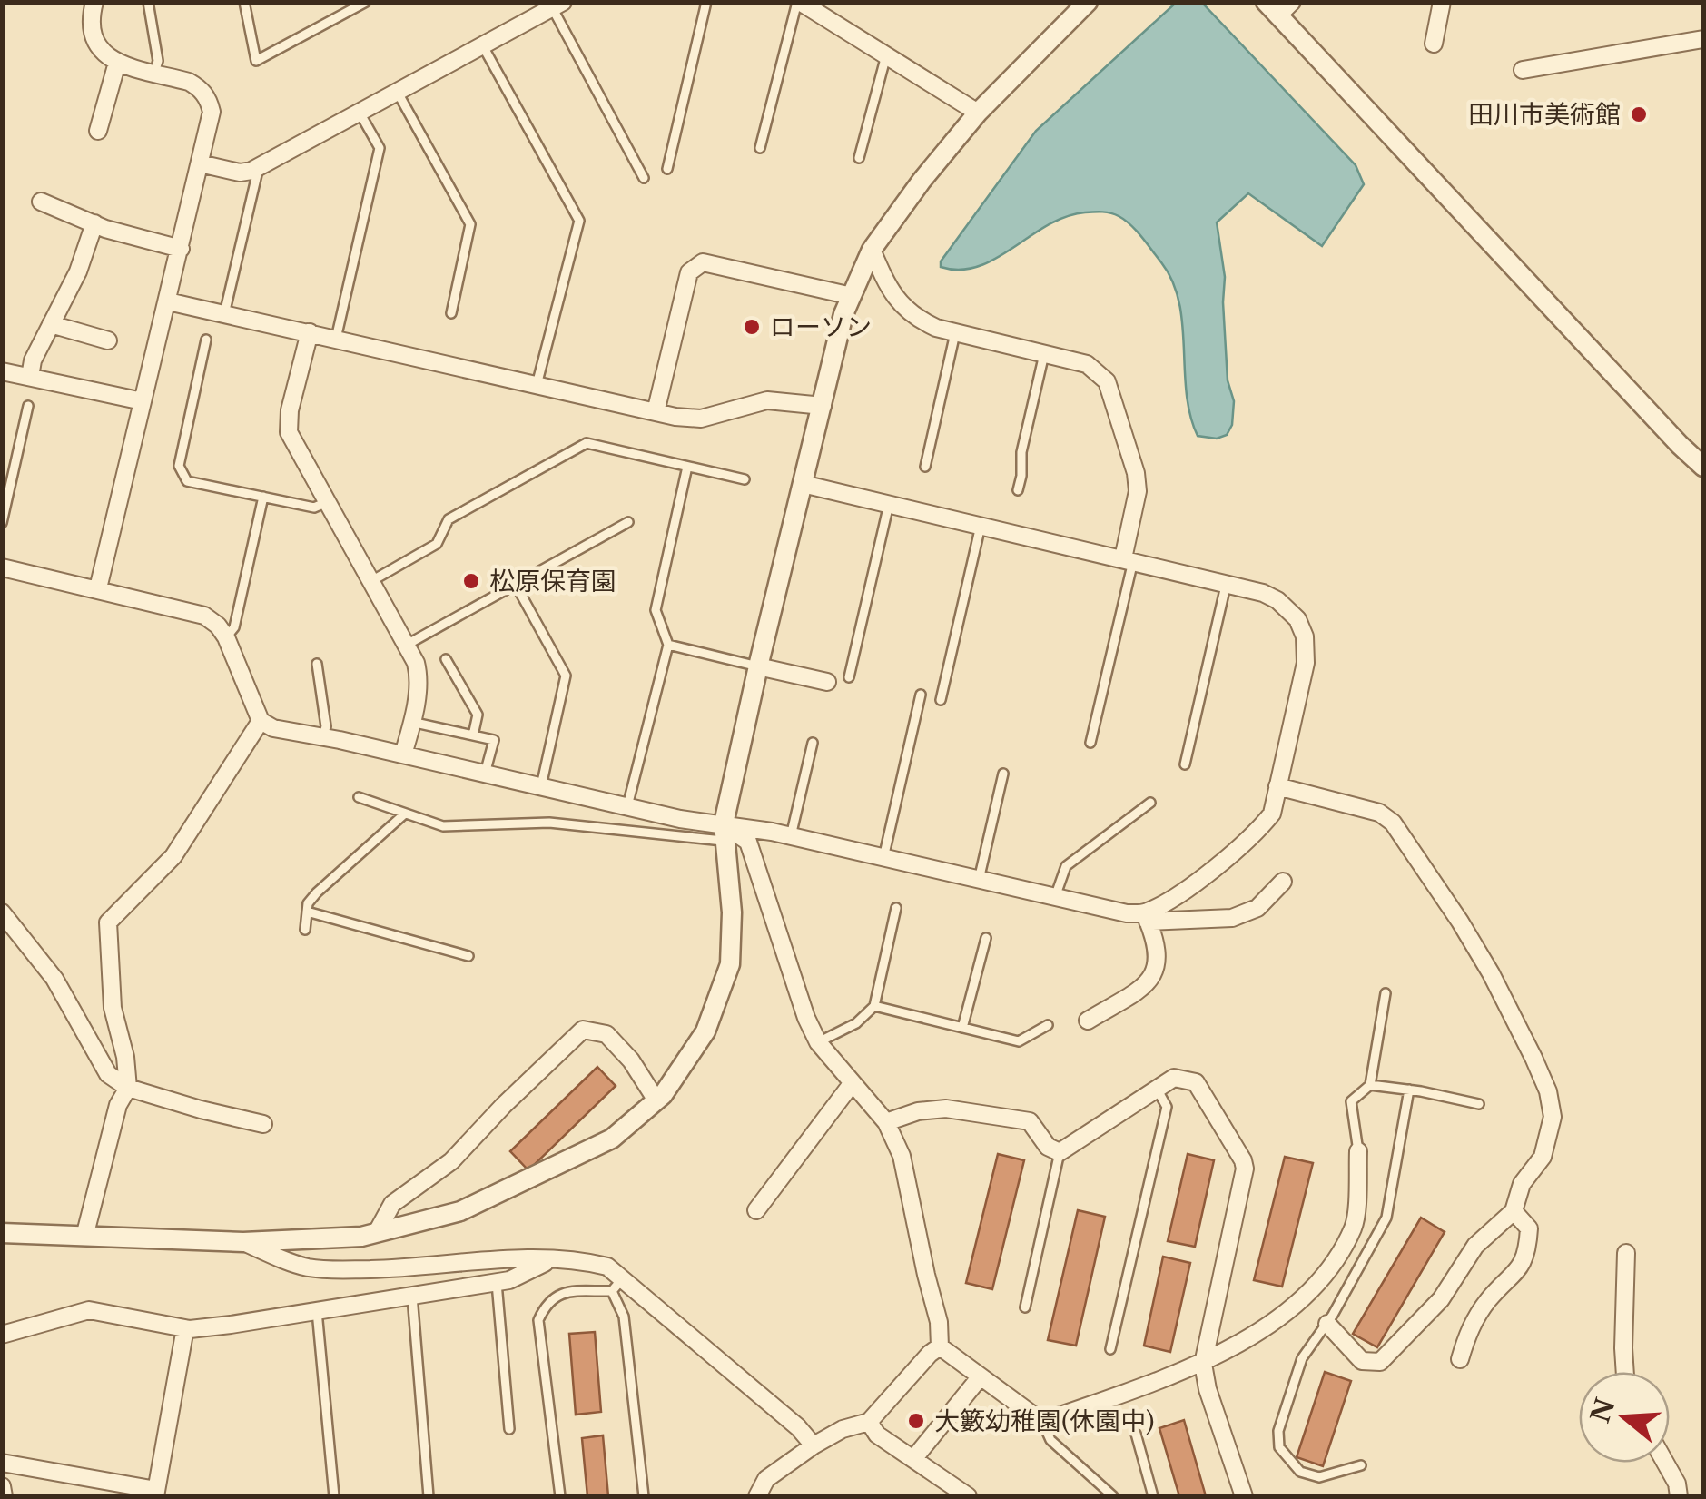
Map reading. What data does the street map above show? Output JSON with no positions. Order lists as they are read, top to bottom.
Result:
{
  "places": [
    "田川市美術館",
    "ローソン",
    "松原保育園",
    "大籔幼稚園(休園中)"
  ],
  "north": "left"
}
